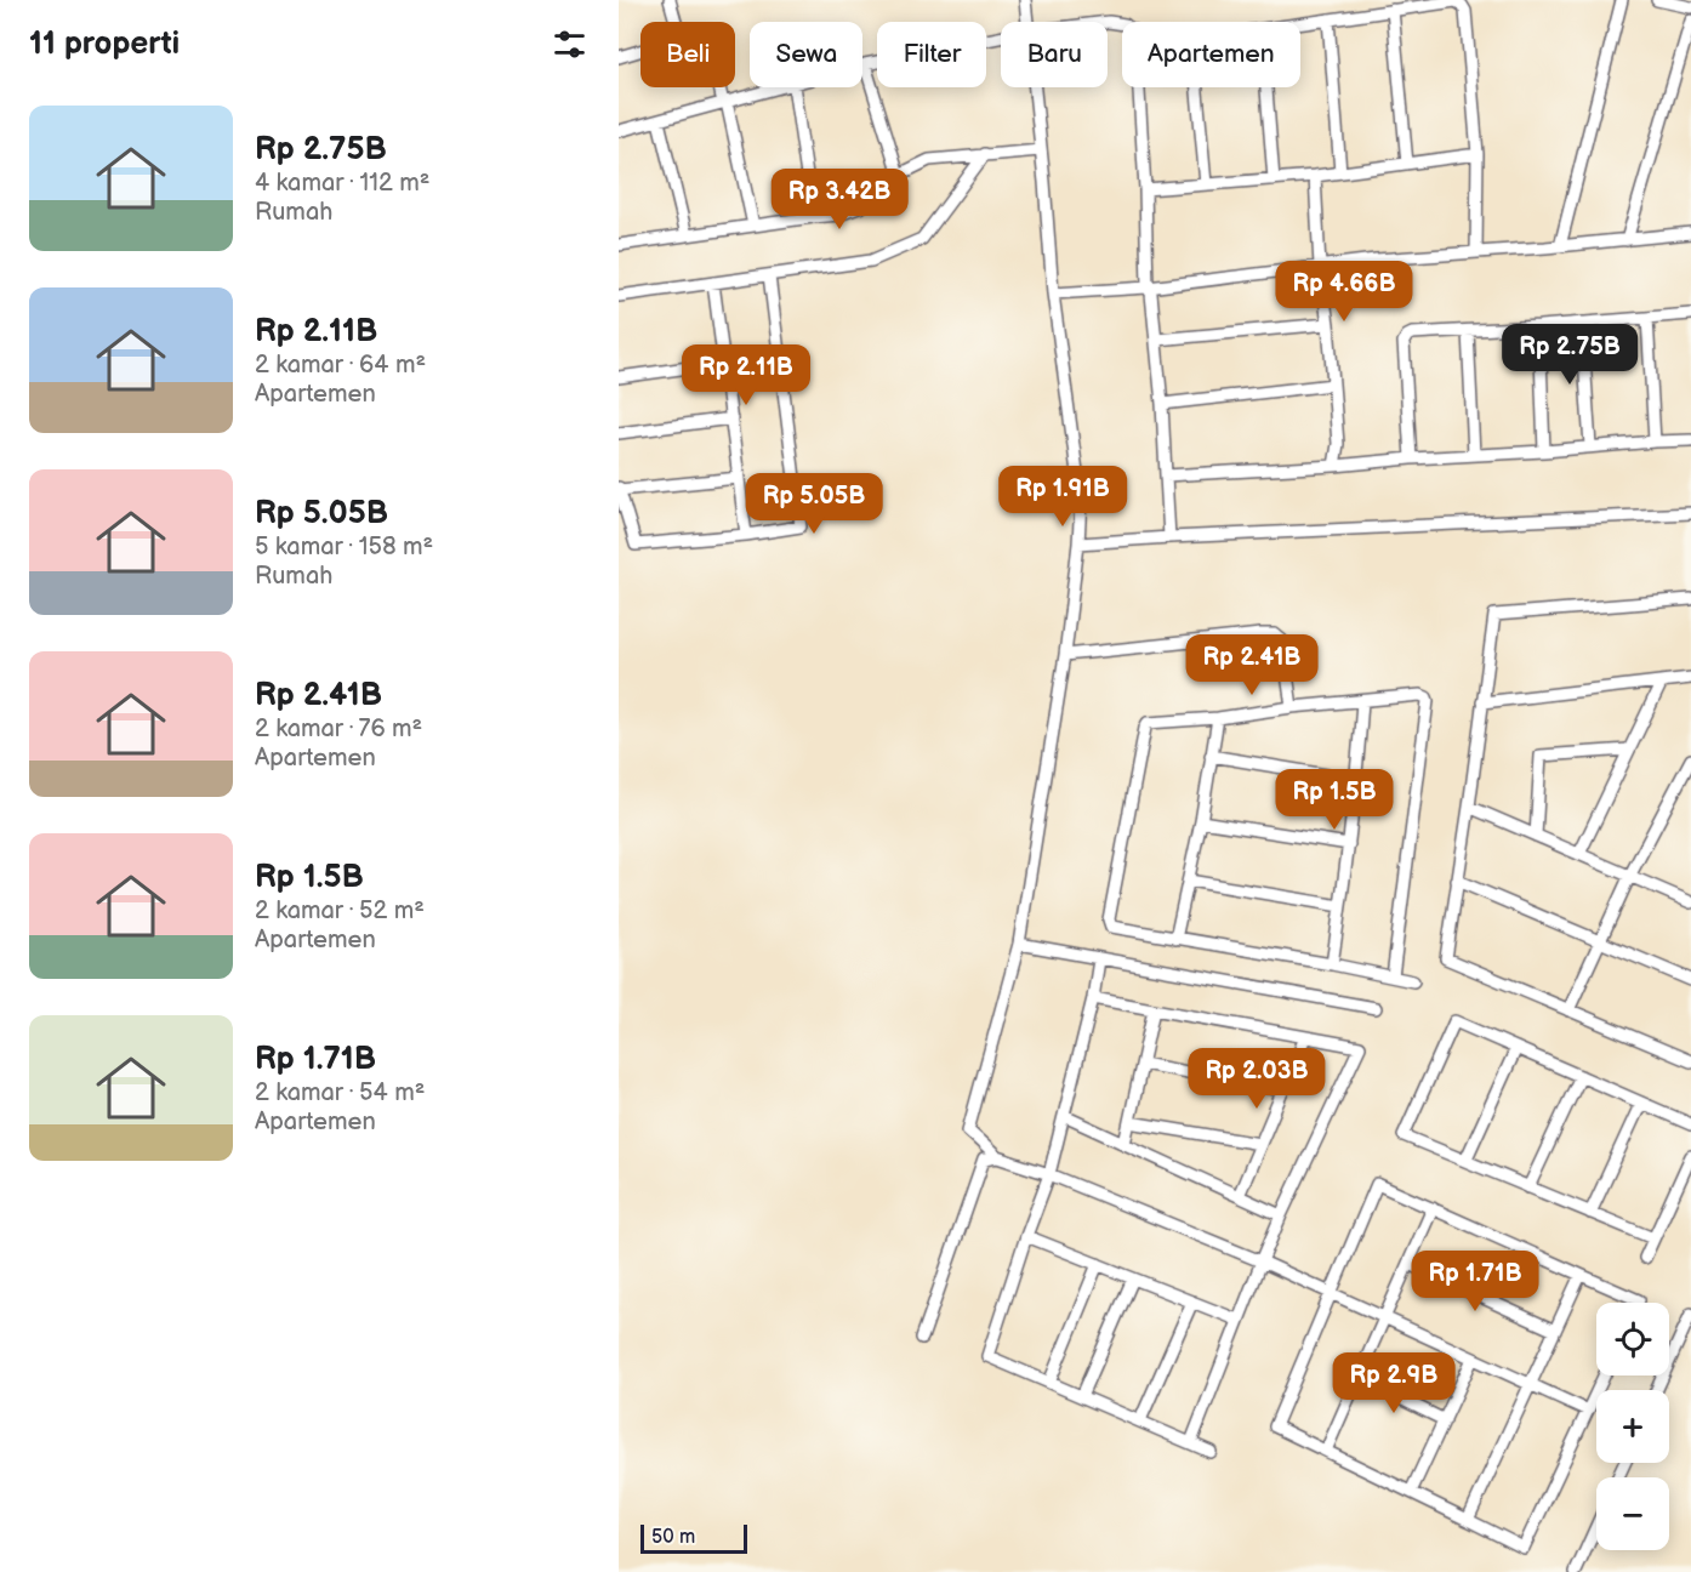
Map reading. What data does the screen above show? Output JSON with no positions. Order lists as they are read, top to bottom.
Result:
{
  "scale_bar": "50 m",
  "page": {
    "heading": "11 properti",
    "chip": [
      "Beli",
      "Sewa",
      "Filter",
      "Baru",
      "Apartemen"
    ],
    "list": [
      {
        "name": "Rp 2.75B",
        "note": "4 kamar · 112 m² · Rumah"
      },
      {
        "name": "Rp 2.11B",
        "note": "2 kamar · 64 m² · Apartemen"
      },
      {
        "name": "Rp 5.05B",
        "note": "5 kamar · 158 m² · Rumah"
      },
      {
        "name": "Rp 2.41B",
        "note": "2 kamar · 76 m² · Apartemen"
      },
      {
        "name": "Rp 1.5B",
        "note": "2 kamar · 52 m² · Apartemen"
      },
      {
        "name": "Rp 1.71B",
        "note": "2 kamar · 54 m² · Apartemen"
      }
    ],
    "price": [
      "Rp 3.42B",
      "Rp 4.66B",
      "Rp 2.75B",
      "Rp 2.11B",
      "Rp 1.91B",
      "Rp 5.05B",
      "Rp 2.41B",
      "Rp 1.5B",
      "Rp 2.03B",
      "Rp 1.71B",
      "Rp 2.9B"
    ],
    "map_buttons": ["+", "−"],
    "scale": "50 m"
  }
}
